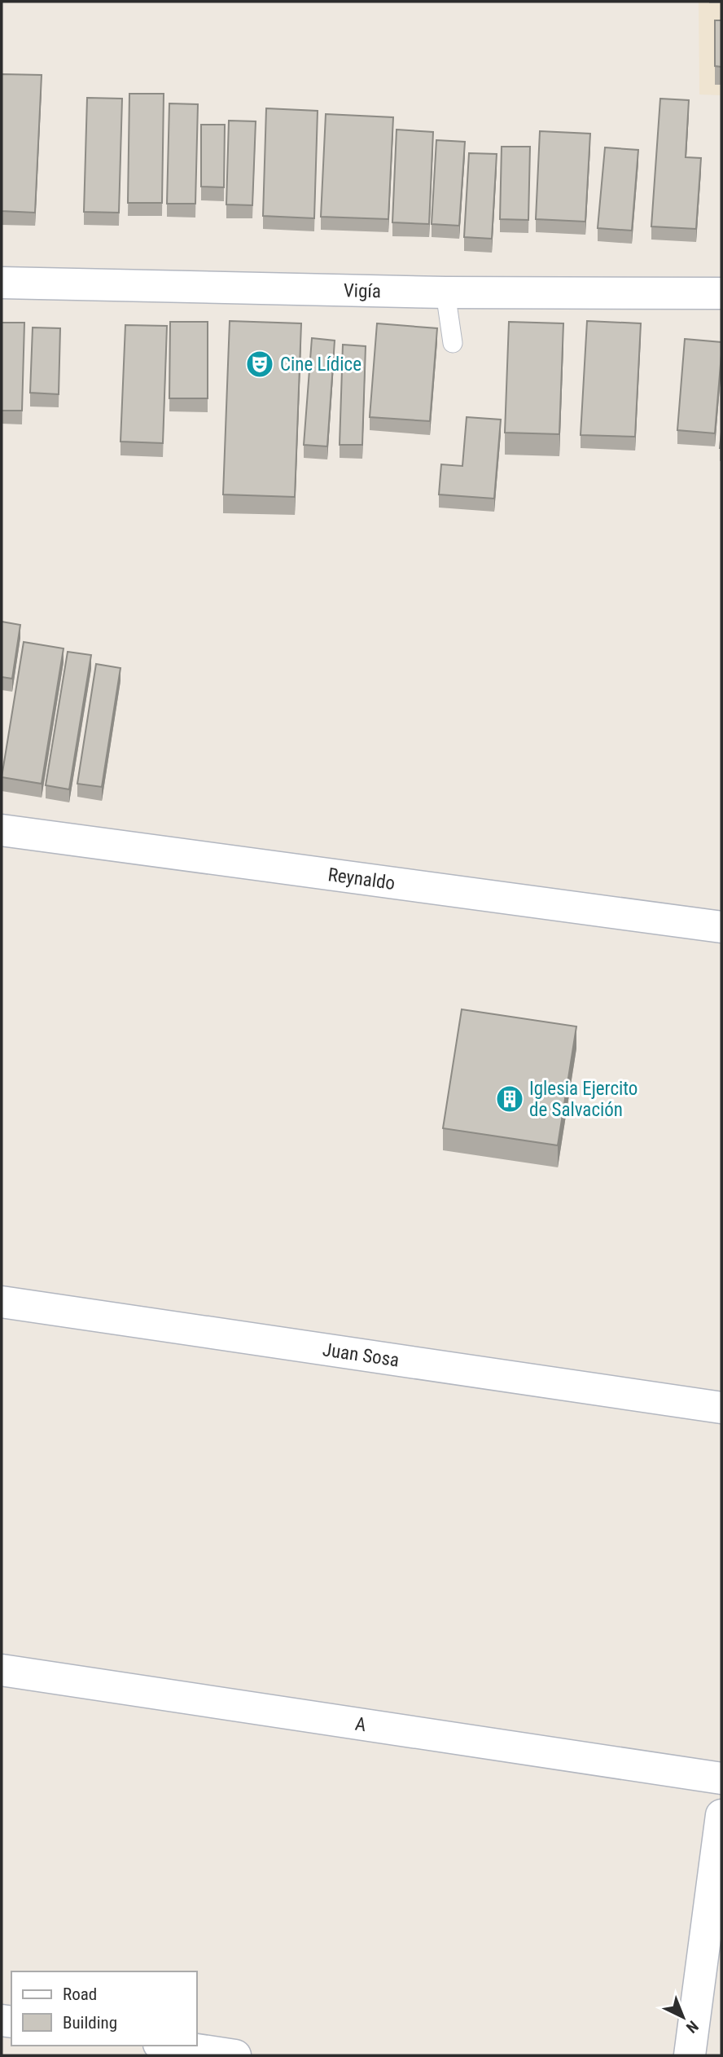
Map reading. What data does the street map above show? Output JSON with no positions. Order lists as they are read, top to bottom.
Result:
{
  "streets": {
    "street": [
      "Vigía",
      "Reynaldo",
      "Juan Sosa",
      "A"
    ]
  },
  "places": {
    "theatre": ["Cine Lídice"],
    "building": ["Iglesia Ejercito de Salvación"]
  },
  "legend": ["Road", "Building"],
  "north": "bottom right"
}
